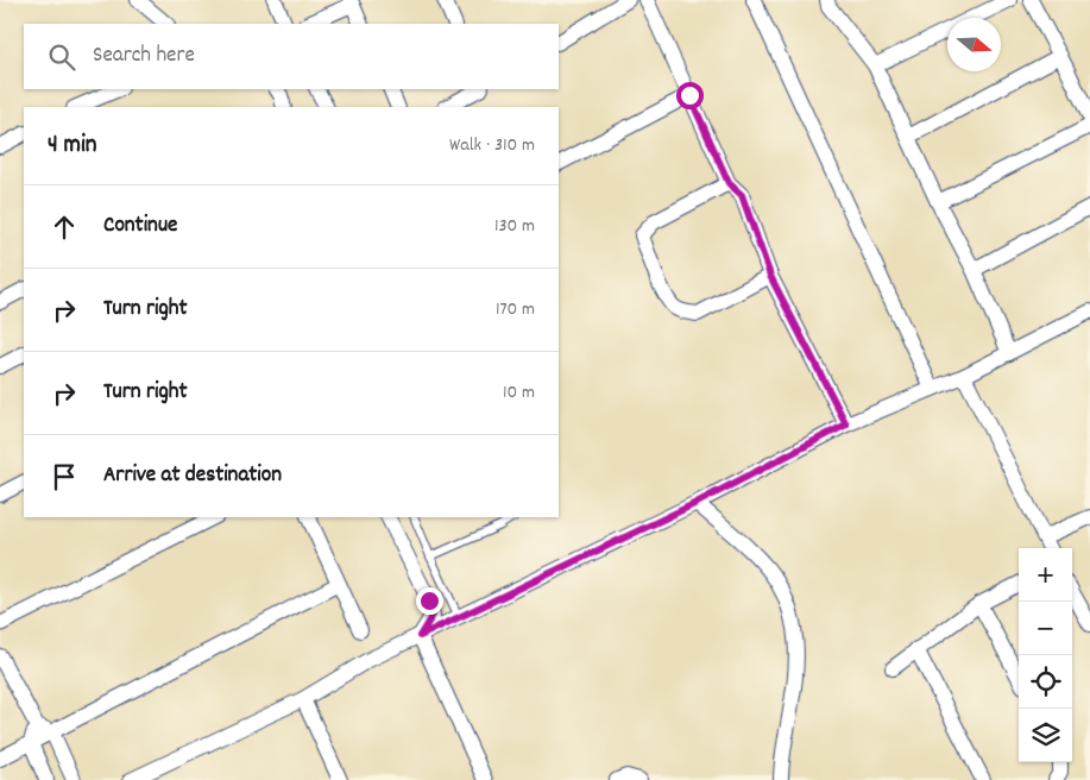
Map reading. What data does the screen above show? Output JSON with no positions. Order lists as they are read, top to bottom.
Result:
{
  "north": "right",
  "page": {
    "search": "Search here",
    "heading": ["4 min", "Walk · 310 m"],
    "list": [
      ["Continue", "130 m"],
      ["Turn right", "170 m"],
      ["Turn right", "10 m"],
      "Arrive at destination"
    ],
    "map_buttons": ["+", "−"]
  }
}
